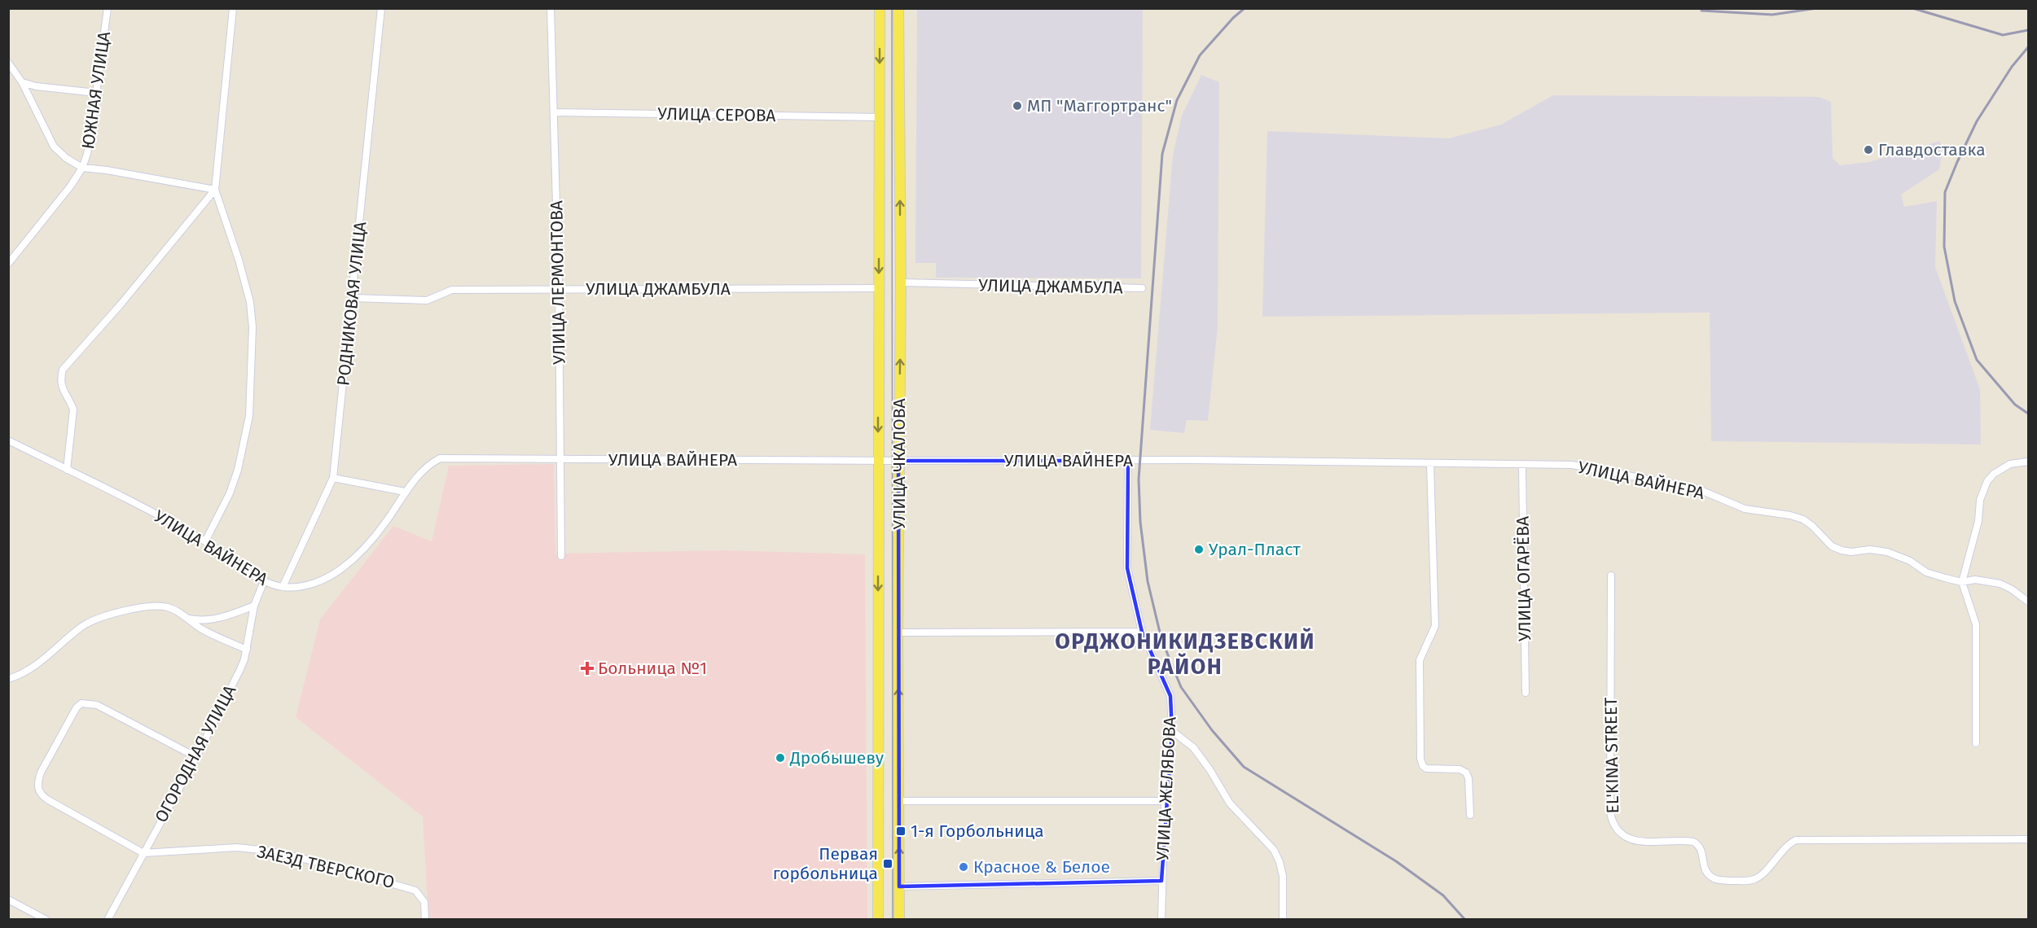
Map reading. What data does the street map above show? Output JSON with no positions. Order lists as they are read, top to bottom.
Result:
{
  "streets": {
    "main road": ["УЛИЦА ЧКАЛОВА"],
    "street": [
      "ЮЖНАЯ УЛИЦА",
      "УЛИЦА СЕРОВА",
      "УЛИЦА ЛЕРМОНТОВА",
      "УЛИЦА ДЖАМБУЛА",
      "РОДНИКОВАЯ УЛИЦА",
      "УЛИЦА ВАЙНЕРА",
      "УЛИЦА ОГАРЁВА",
      "ОГОРОДНАЯ УЛИЦА",
      "EL'KINA STREET",
      "УЛИЦА ЖЕЛЯБОВА",
      "ЗАЕЗД ТВЕРСКОГО"
    ]
  },
  "crossings": [
    ["УЛИЦА СЕРОВА", "УЛИЦА ЛЕРМОНТОВА"],
    ["УЛИЦА СЕРОВА", "УЛИЦА ЧКАЛОВА"],
    ["УЛИЦА ЛЕРМОНТОВА", "УЛИЦА ДЖАМБУЛА"],
    ["УЛИЦА ЛЕРМОНТОВА", "УЛИЦА ВАЙНЕРА"],
    ["УЛИЦА ДЖАМБУЛА", "РОДНИКОВАЯ УЛИЦА"],
    ["УЛИЦА ДЖАМБУЛА", "УЛИЦА ЧКАЛОВА"],
    ["РОДНИКОВАЯ УЛИЦА", "УЛИЦА ВАЙНЕРА"],
    ["УЛИЦА ВАЙНЕРА", "УЛИЦА ЧКАЛОВА"],
    ["УЛИЦА ВАЙНЕРА", "УЛИЦА ОГАРЁВА"],
    ["УЛИЦА ВАЙНЕРА", "ОГОРОДНАЯ УЛИЦА"],
    ["УЛИЦА ВАЙНЕРА", "УЛИЦА ЖЕЛЯБОВА"],
    ["ОГОРОДНАЯ УЛИЦА", "ЗАЕЗД ТВЕРСКОГО"]
  ],
  "districts": ["ОРДЖОНИКИДЗЕВСКИЙ РАЙОН"],
  "places": {
    "other": [
      "МП \"Маггортранс\"",
      "Главдоставка",
      "Урал-Пласт",
      "Дробышеву",
      "Красное & Белое"
    ],
    "health": ["Больница №1"],
    "transit": ["1-я Горбольница", "Первая горбольница"]
  }
}
